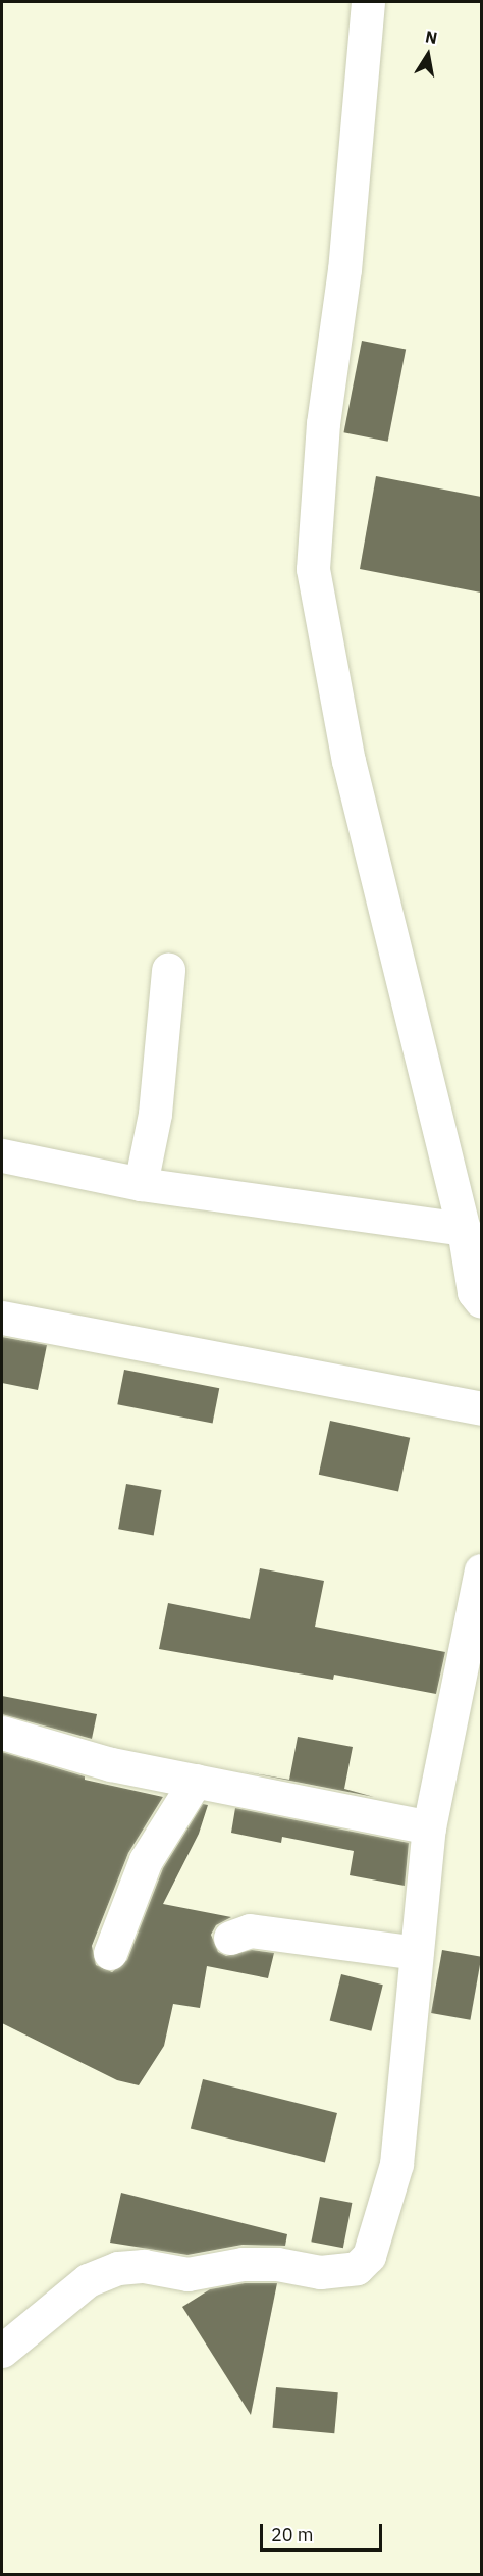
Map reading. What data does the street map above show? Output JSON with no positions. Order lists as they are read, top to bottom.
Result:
{
  "scale_bar": "20 m",
  "north": "top"
}
